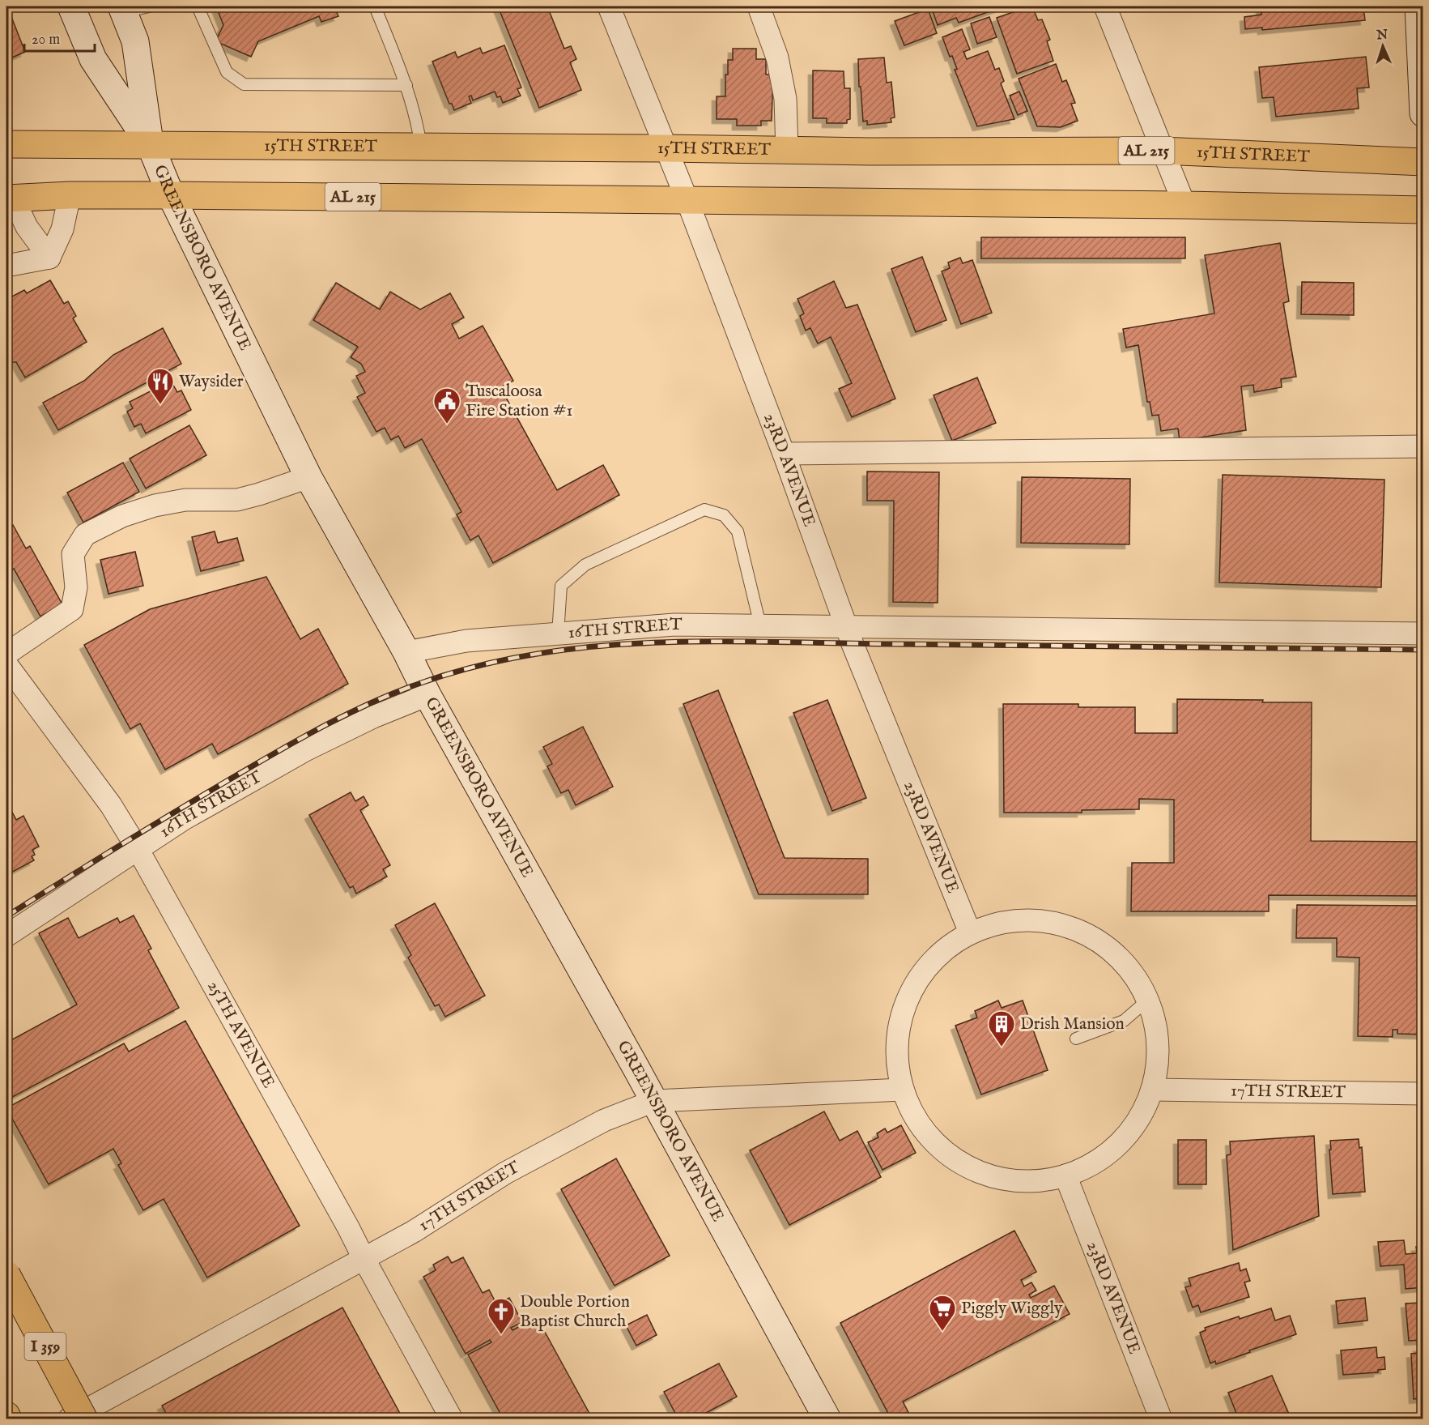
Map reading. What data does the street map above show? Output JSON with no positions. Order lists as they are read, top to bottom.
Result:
{
  "streets": {
    "main road": [
      "15TH STREET",
      "AL 215",
      "GREENSBORO AVENUE",
      "I 359"
    ],
    "street": [
      "23RD AVENUE",
      "16TH STREET",
      "25TH AVENUE",
      "17TH STREET"
    ]
  },
  "crossings": [
    ["15TH STREET", "GREENSBORO AVENUE"],
    ["15TH STREET", "23RD AVENUE"],
    ["AL 215", "GREENSBORO AVENUE"],
    ["AL 215", "23RD AVENUE"],
    ["GREENSBORO AVENUE", "16TH STREET"],
    ["GREENSBORO AVENUE", "17TH STREET"],
    ["23RD AVENUE", "16TH STREET"],
    ["16TH STREET", "25TH AVENUE"],
    ["25TH AVENUE", "17TH STREET"]
  ],
  "places": {
    "restaurant": ["Waysider"],
    "public building": ["Tuscaloosa Fire Station #1"],
    "building": ["Drish Mansion"],
    "supermarket": ["Piggly Wiggly"],
    "church": ["Double Portion Baptist Church"]
  },
  "scale_bar": "20 m",
  "north": "top"
}
